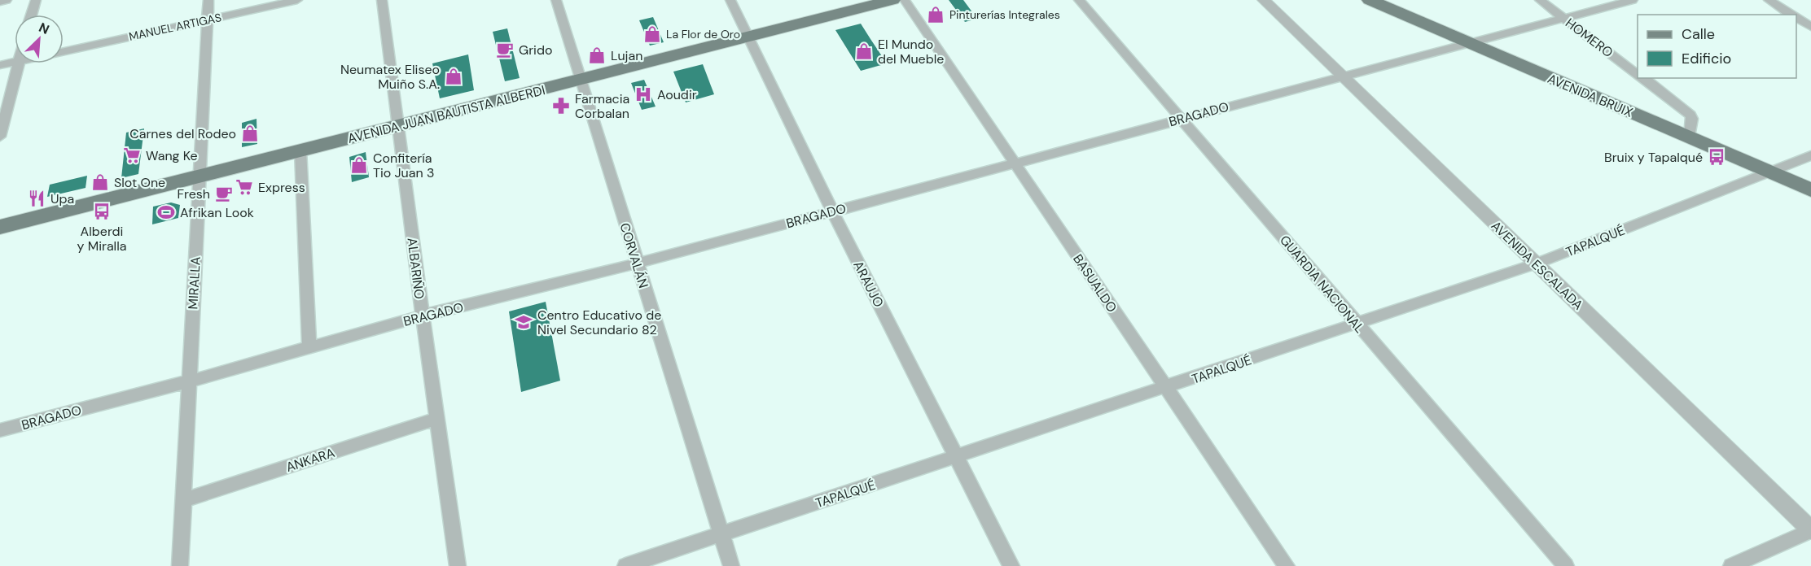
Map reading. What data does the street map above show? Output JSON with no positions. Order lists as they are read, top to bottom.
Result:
{
  "streets": {
    "main road": ["AVENIDA BRUIX", "AVENIDA JUAN BAUTISTA ALBERDI"],
    "street": [
      "MANUEL ARTIGAS",
      "HOMERO",
      "BRAGADO",
      "TAPALQUÉ",
      "CORVALÁN",
      "AVENIDA ESCALADA",
      "ALBARIÑO",
      "MIRALLA",
      "BASUALDO",
      "ARAUJO",
      "GUARDIA NACIONAL",
      "ANKARA"
    ]
  },
  "crossings": [
    ["MANUEL ARTIGAS", "MIRALLA"],
    ["HOMERO", "AVENIDA BRUIX"],
    ["HOMERO", "BRAGADO"],
    ["AVENIDA BRUIX", "BRAGADO"],
    ["AVENIDA BRUIX", "TAPALQUÉ"],
    ["AVENIDA JUAN BAUTISTA ALBERDI", "CORVALÁN"],
    ["AVENIDA JUAN BAUTISTA ALBERDI", "ALBARIÑO"],
    ["AVENIDA JUAN BAUTISTA ALBERDI", "MIRALLA"],
    ["AVENIDA JUAN BAUTISTA ALBERDI", "ARAUJO"],
    ["BRAGADO", "CORVALÁN"],
    ["BRAGADO", "AVENIDA ESCALADA"],
    ["BRAGADO", "ALBARIÑO"],
    ["BRAGADO", "MIRALLA"],
    ["BRAGADO", "BASUALDO"],
    ["BRAGADO", "ARAUJO"],
    ["BRAGADO", "GUARDIA NACIONAL"],
    ["TAPALQUÉ", "CORVALÁN"],
    ["TAPALQUÉ", "AVENIDA ESCALADA"],
    ["TAPALQUÉ", "BASUALDO"],
    ["TAPALQUÉ", "ARAUJO"],
    ["TAPALQUÉ", "GUARDIA NACIONAL"],
    ["ALBARIÑO", "ANKARA"],
    ["MIRALLA", "ANKARA"]
  ],
  "places": {
    "shop": [
      "Pinturerías Integrales",
      "La Flor de Oro",
      "El Mundo del Mueble",
      "Lujan",
      "Neumatex Eliseo Muiño S.A.",
      "Carnes del Rodeo",
      "Confitería Tio Juan 3",
      "Slot One"
    ],
    "cafe": ["Grido", "Fresh"],
    "hospital": ["Aoudir"],
    "pharmacy": ["Farmacia Corbalan"],
    "supermarket": ["Wang Ke", "Express"],
    "bus stop": ["Bruix y Tapalqué", "Alberdi y Miralla"],
    "restaurant": ["Upa"],
    "sports": ["Afrikan Look"],
    "school or university": ["Centro Educativo de Nivel Secundario 82"]
  },
  "legend": ["Calle", "Edificio"],
  "north": "top right"
}
